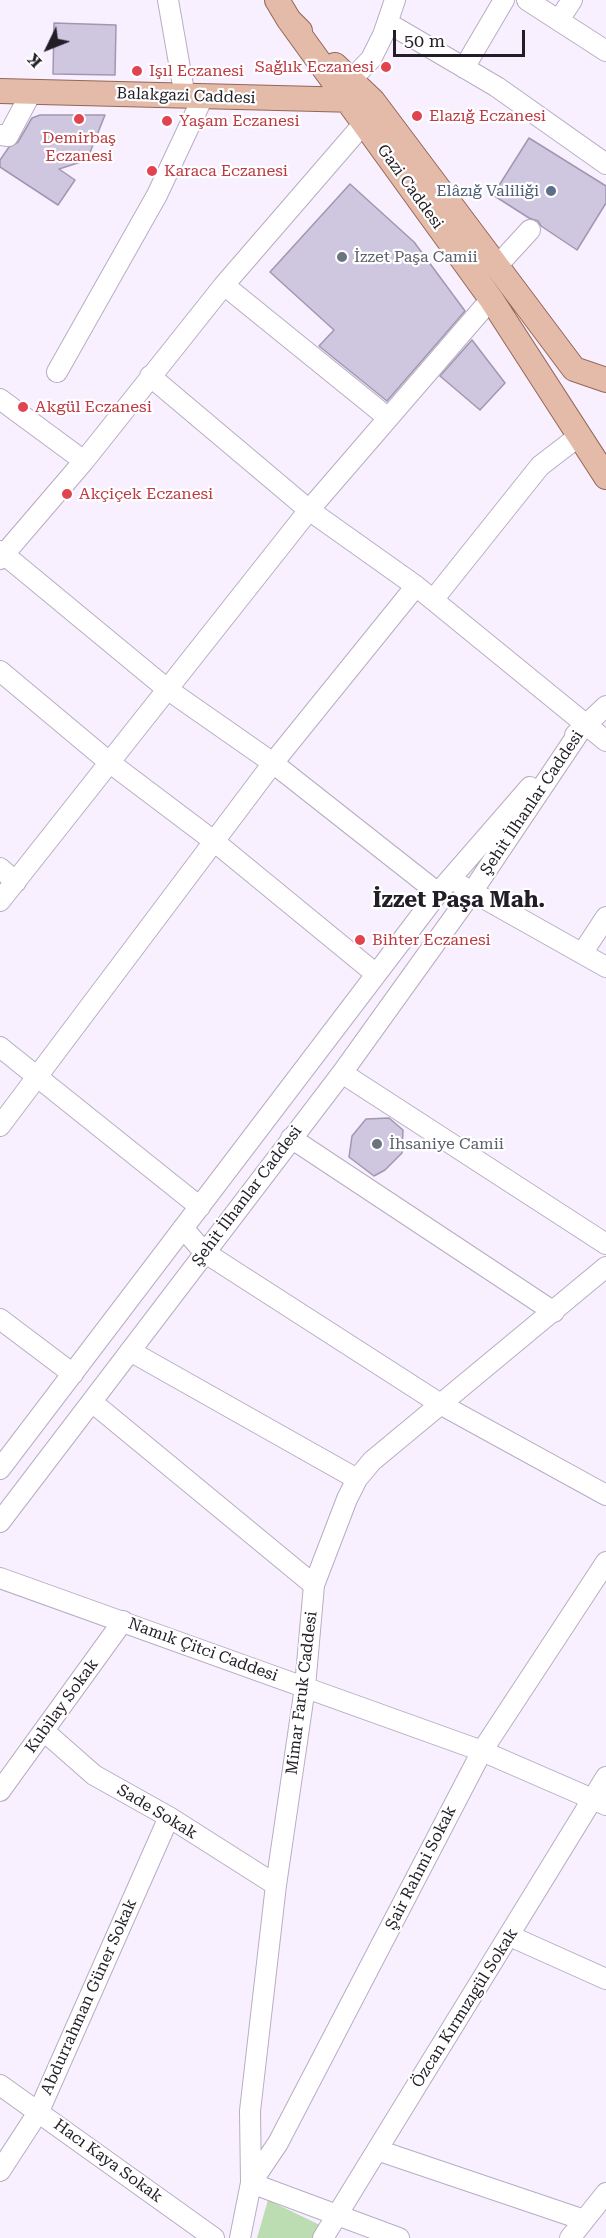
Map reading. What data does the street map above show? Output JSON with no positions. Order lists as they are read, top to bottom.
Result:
{
  "streets": {
    "main road": ["Balakgazi Caddesi", "Gazi Caddesi"],
    "street": [
      "Şehit İlhanlar Caddesi",
      "Namık Çitci Caddesi",
      "Mimar Faruk Caddesi",
      "Kubilay Sokak",
      "Sade Sokak",
      "Şair Rahmi Sokak",
      "Abdurrahman Güner Sokak",
      "Özcan Kırmızıgül Sokak",
      "Hacı Kaya Sokak"
    ]
  },
  "crossings": [
    ["Namık Çitci Caddesi", "Mimar Faruk Caddesi"],
    ["Namık Çitci Caddesi", "Kubilay Sokak"],
    ["Namık Çitci Caddesi", "Şair Rahmi Sokak"],
    ["Namık Çitci Caddesi", "Özcan Kırmızıgül Sokak"],
    ["Mimar Faruk Caddesi", "Sade Sokak"],
    ["Mimar Faruk Caddesi", "Şair Rahmi Sokak"],
    ["Kubilay Sokak", "Sade Sokak"],
    ["Sade Sokak", "Abdurrahman Güner Sokak"],
    ["Abdurrahman Güner Sokak", "Hacı Kaya Sokak"]
  ],
  "districts": ["İzzet Paşa Mah."],
  "places": [
    "Sağlık Eczanesi",
    "Işıl Eczanesi",
    "Elazığ Eczanesi",
    "Demirbaş Eczanesi",
    "Yaşam Eczanesi",
    "Karaca Eczanesi",
    "Elâzığ Valiliği",
    "İzzet Paşa Camii",
    "Akgül Eczanesi",
    "Akçiçek Eczanesi",
    "Bihter Eczanesi",
    "İhsaniye Camii"
  ],
  "scale_bar": "50 m",
  "north": "bottom left"
}
